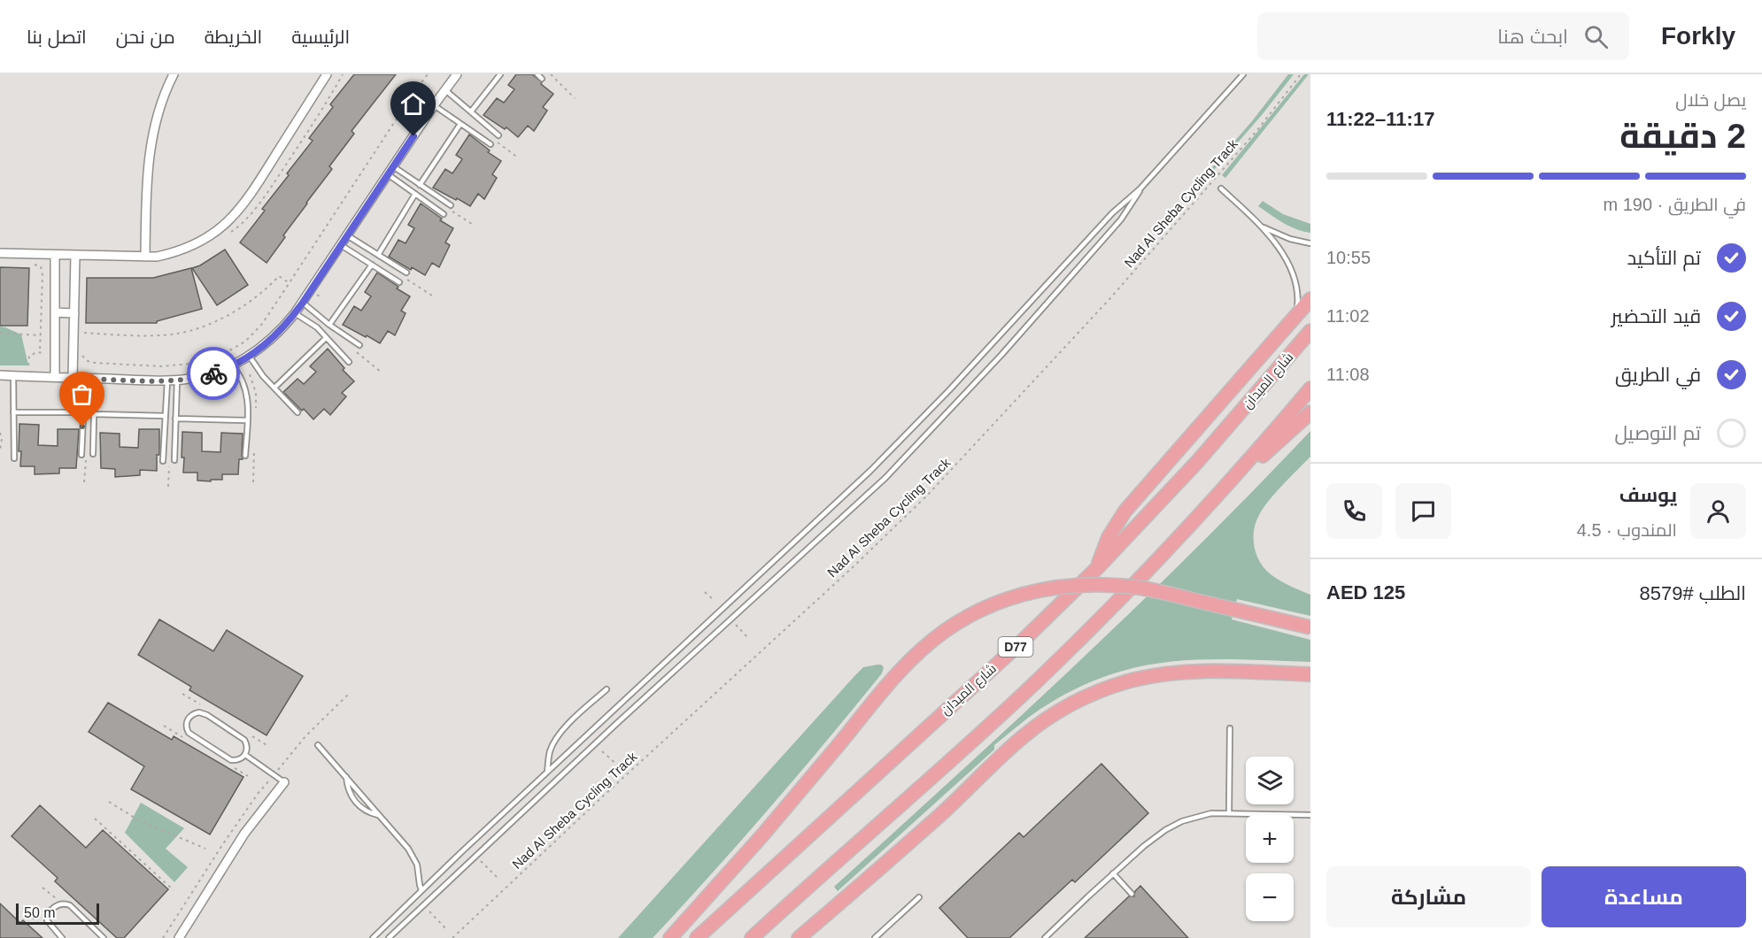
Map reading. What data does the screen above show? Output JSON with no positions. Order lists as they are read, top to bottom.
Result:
{
  "streets": {
    "main road": ["شارع الميدان", "D77"],
    "path": ["Nad Al Sheba Cycling Track"]
  },
  "scale_bar": "50 m",
  "page": {
    "header": "Forkly",
    "search": "ابحث هنا",
    "nav": [
      "الرئيسية",
      "الخريطة",
      "من نحن",
      "اتصل بنا"
    ],
    "heading": ["2 دقيقة", "يصل خلال", "11:17–11:22"],
    "panel": [
      "يوسف",
      "المندوب · 4.5",
      "الطلب #8579",
      "AED 125"
    ],
    "bar": "في الطريق · 190 m",
    "list": [
      ["تم التأكيد", "10:55"],
      ["قيد التحضير", "11:02"],
      ["في الطريق", "11:08"],
      "تم التوصيل"
    ],
    "map_buttons": ["+", "−"],
    "buttons": ["مساعدة", "مشاركة"],
    "scale": "50 m"
  }
}
